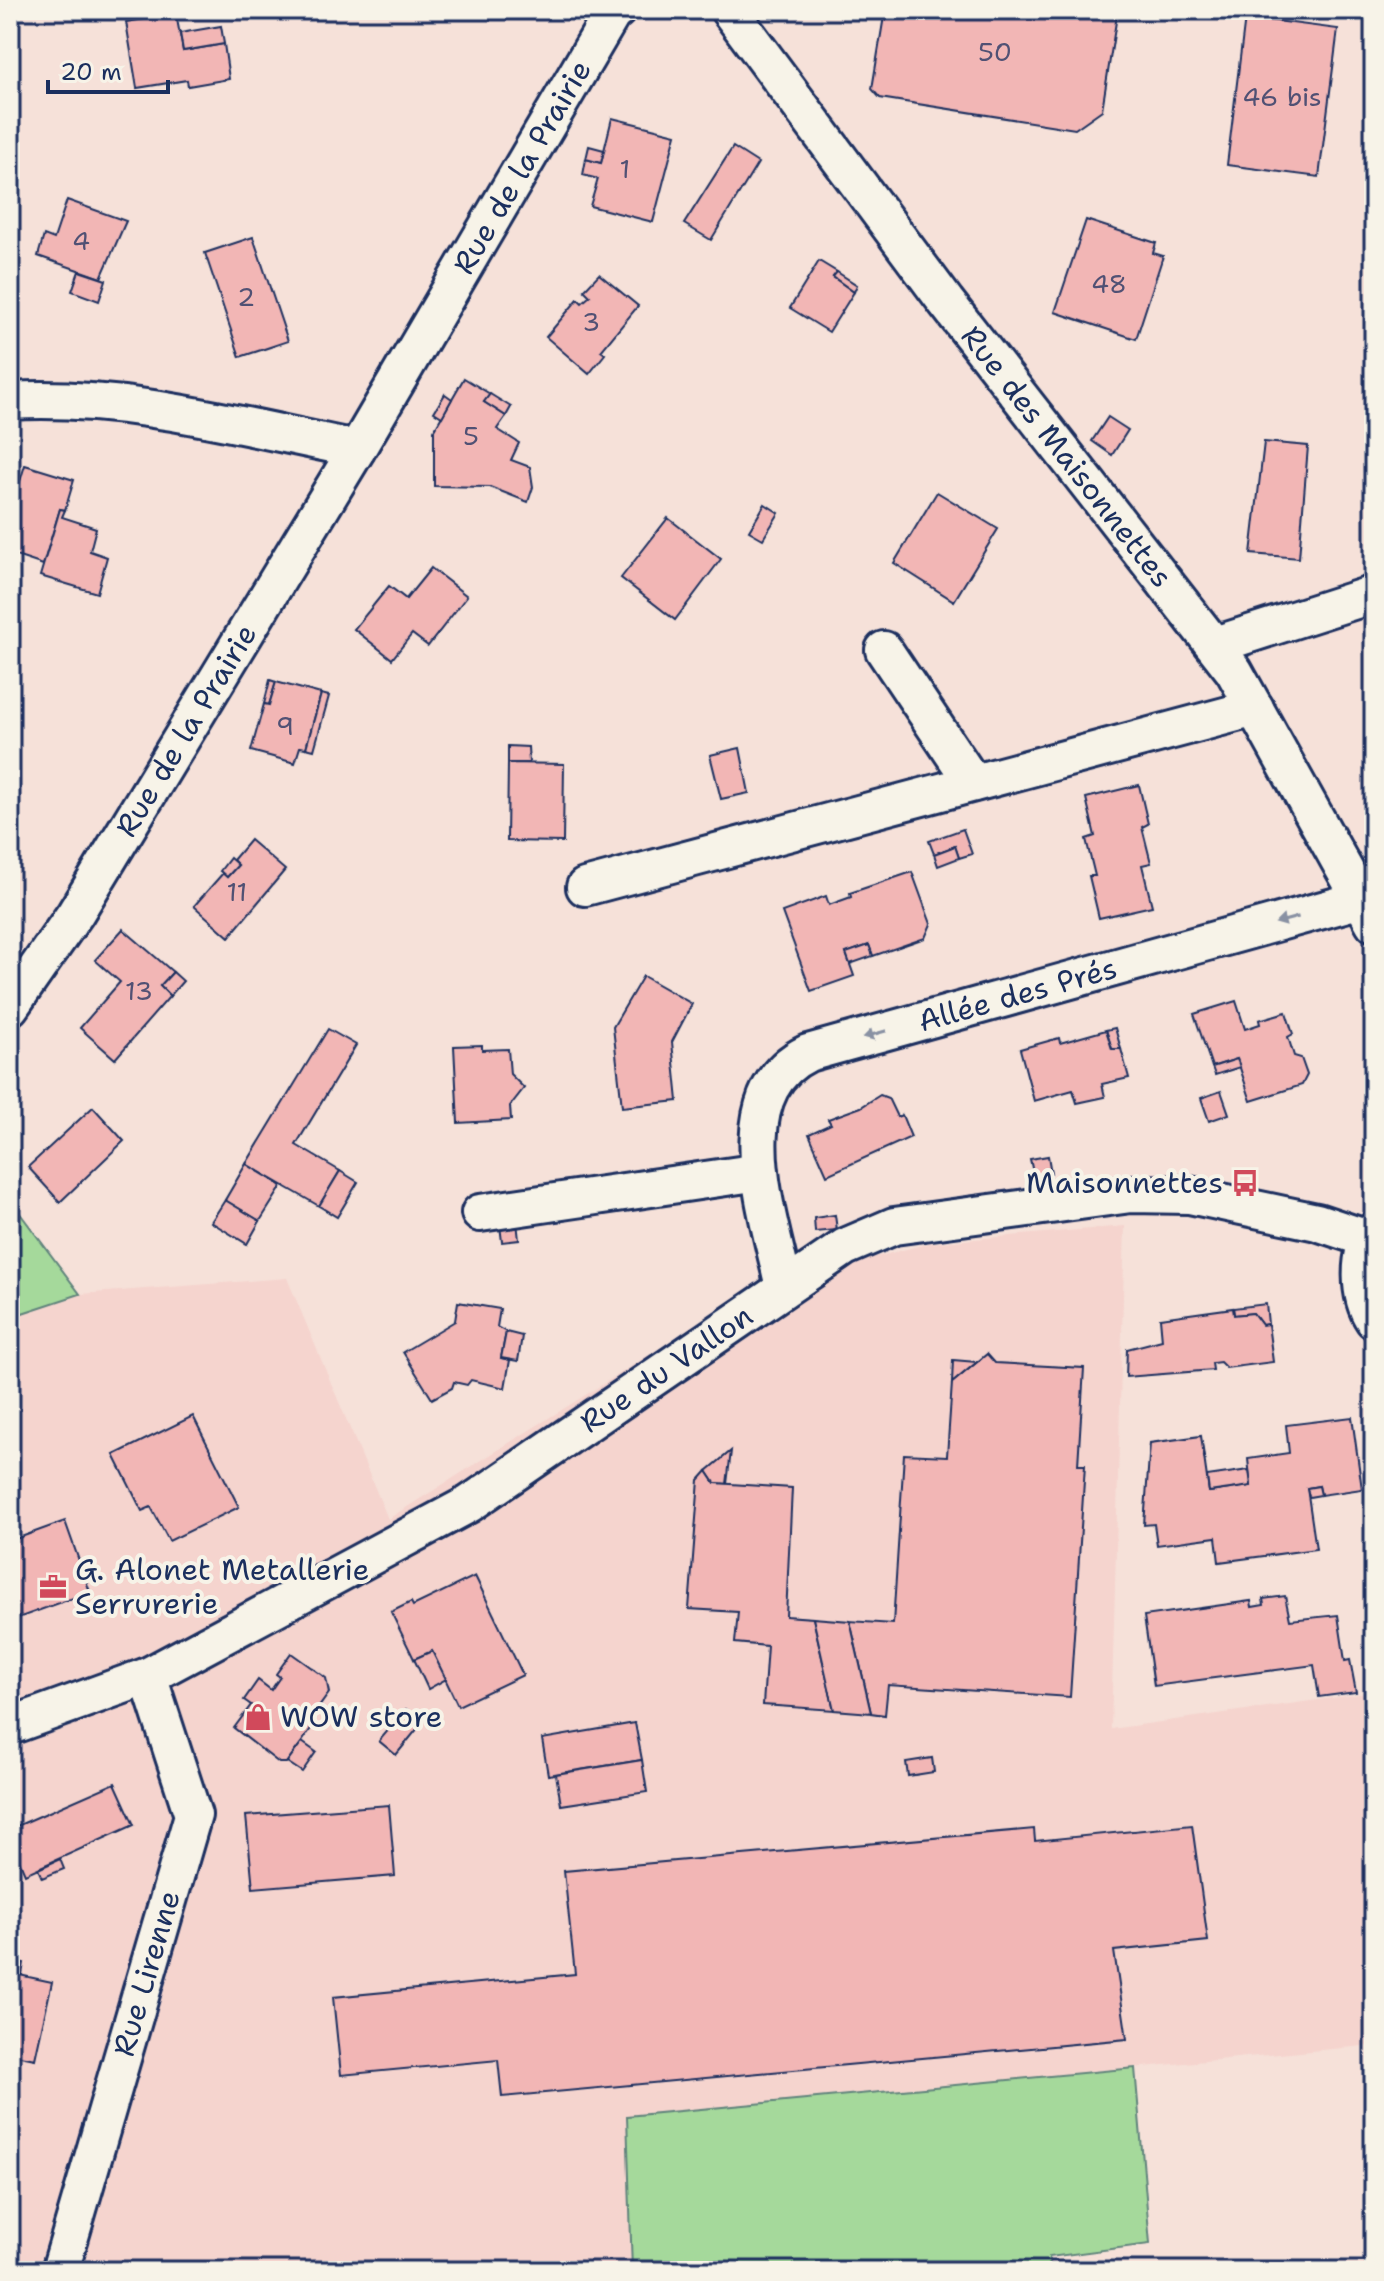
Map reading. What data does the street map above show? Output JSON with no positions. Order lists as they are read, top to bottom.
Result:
{
  "streets": {
    "street": [
      "Rue de la Prairie",
      "Rue des Maisonnettes",
      "Allée des Prés",
      "Rue du Vallon",
      "Rue Lirenne"
    ]
  },
  "crossings": [
    ["Rue des Maisonnettes", "Allée des Prés"],
    ["Allée des Prés", "Rue du Vallon"],
    ["Rue du Vallon", "Rue Lirenne"]
  ],
  "places": {
    "bus stop": ["Maisonnettes"],
    "office": ["G. Alonet Metallerie Serrurerie"],
    "shop": ["WOW store"]
  },
  "house_numbers": [
    "50",
    "46 bis",
    "1",
    "4",
    "48",
    "2",
    "3",
    "5",
    "9",
    "11",
    "13"
  ],
  "scale_bar": "20 m"
}
